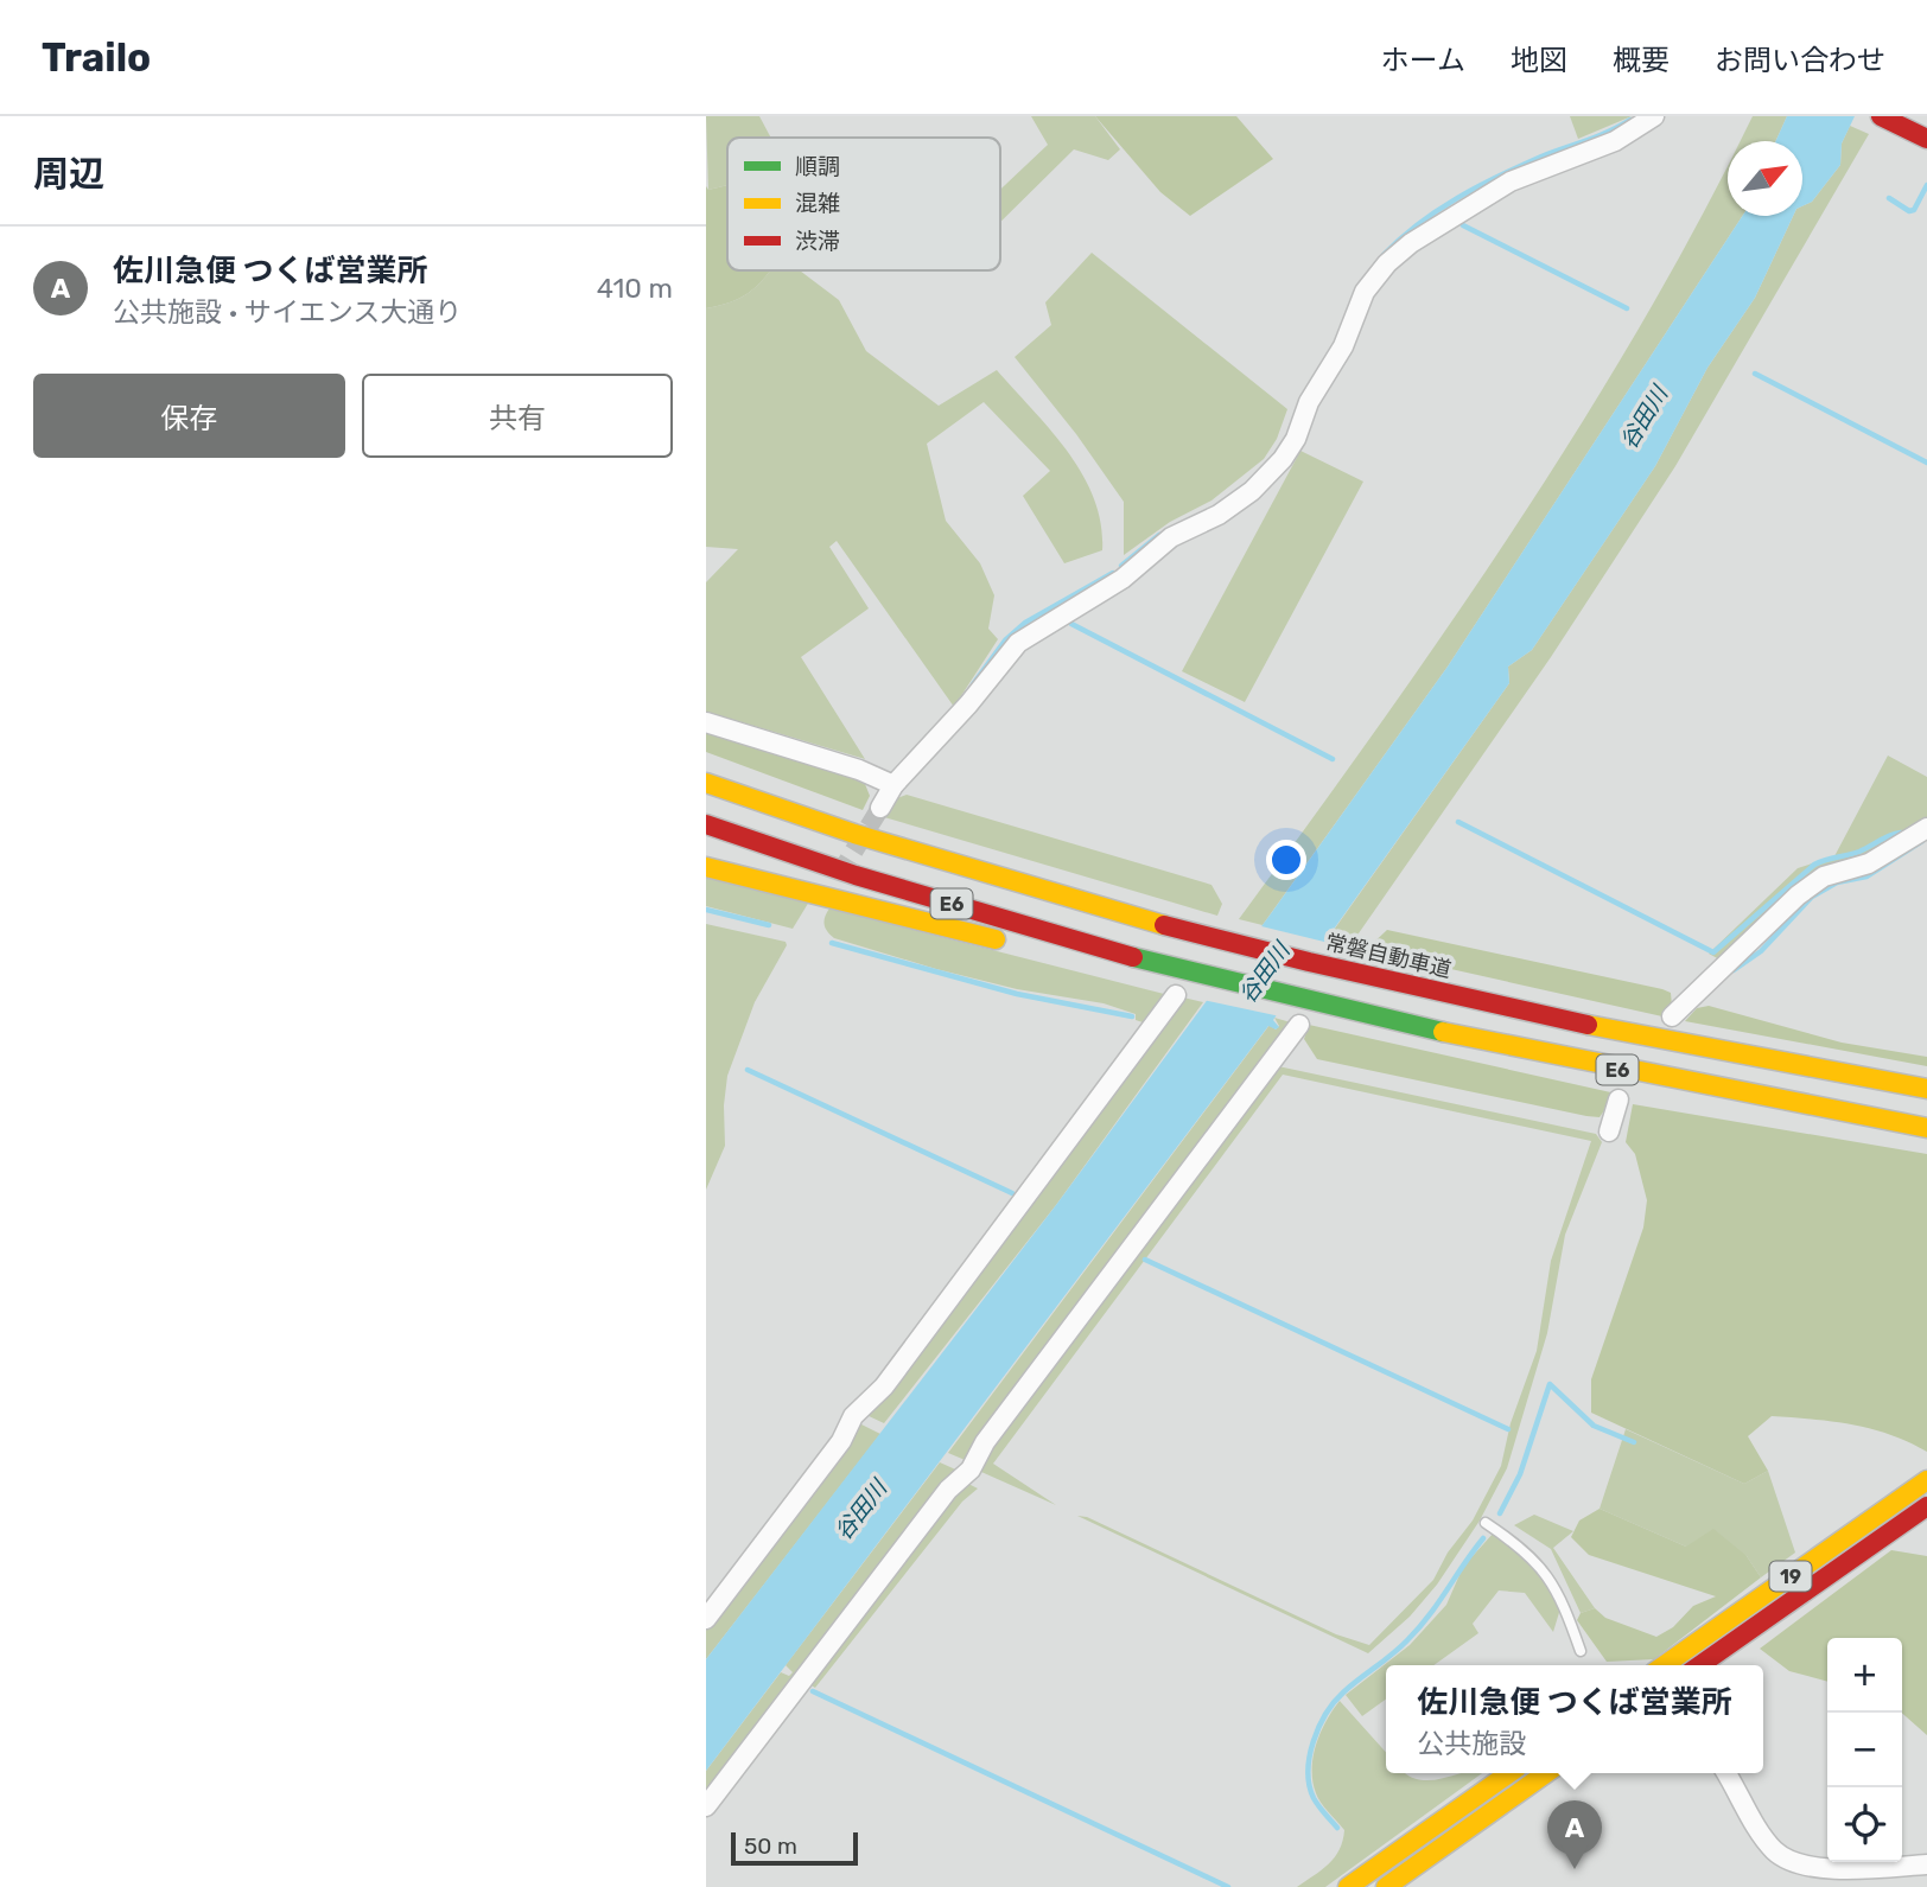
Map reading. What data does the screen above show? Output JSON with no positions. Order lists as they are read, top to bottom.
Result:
{
  "streets": {
    "main road": ["E6", "常磐自動車道", "19"]
  },
  "water": ["谷田川"],
  "legend": ["順調", "混雑", "渋滞"],
  "scale_bar": "50 m",
  "north": "top right",
  "page": {
    "header": "Trailo",
    "nav": [
      "ホーム",
      "地図",
      "概要",
      "お問い合わせ"
    ],
    "heading": "周辺",
    "list": [
      {
        "mark": "A",
        "name": "佐川急便 つくば営業所",
        "note": "公共施設 · サイエンス大通り",
        "value": "410 m"
      }
    ],
    "buttons": ["保存", "共有"],
    "map_buttons": ["+", "−"],
    "popup": ["佐川急便 つくば営業所", "公共施設"],
    "pins": "A",
    "scale": "50 m"
  }
}
